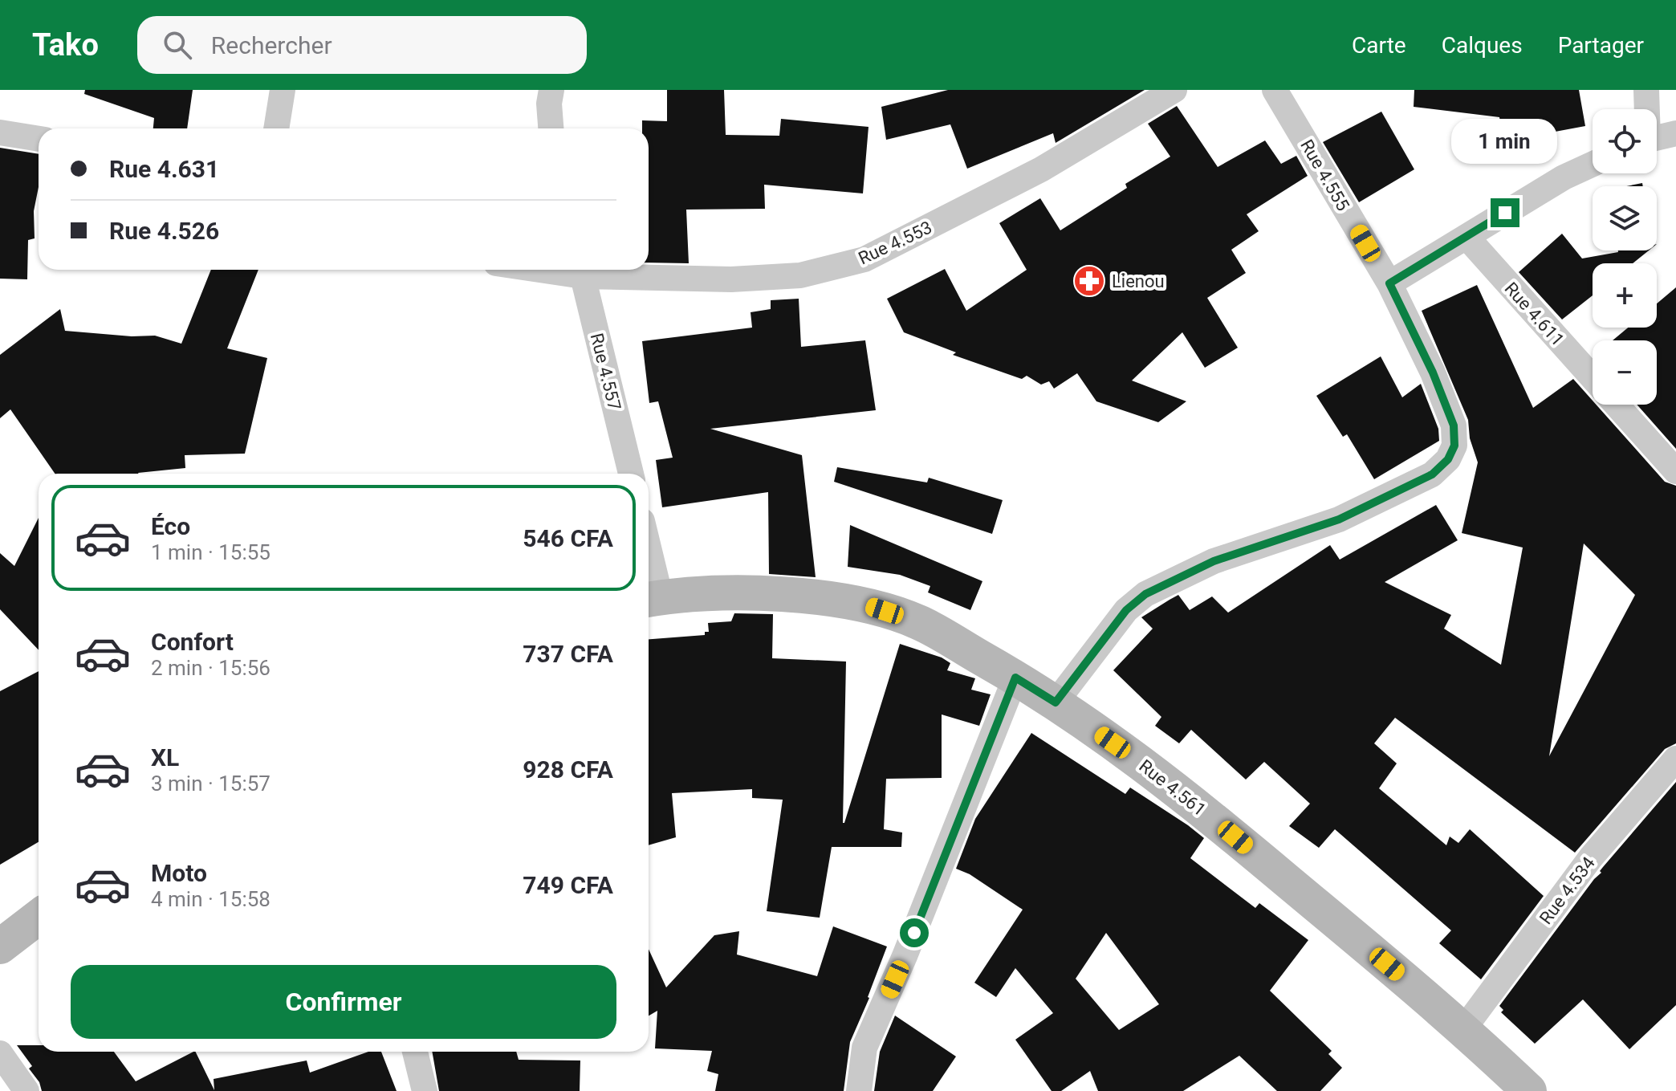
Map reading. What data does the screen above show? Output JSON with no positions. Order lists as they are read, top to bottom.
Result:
{
  "streets": {
    "main road": ["Rue 4.561"],
    "street": [
      "Rue 4.555",
      "Rue 4.553",
      "Rue 4.611",
      "Rue 4.557",
      "Rue 4.534"
    ]
  },
  "crossings": [
    ["Rue 4.555", "Rue 4.561"],
    ["Rue 4.553", "Rue 4.557"],
    ["Rue 4.561", "Rue 4.534"]
  ],
  "places": {
    "pharmacy": ["Lienou"]
  },
  "page": {
    "header": "Tako",
    "search": "Rechercher",
    "nav": ["Carte", "Calques", "Partager"],
    "map_buttons": ["+", "−"],
    "bubble": "1 min",
    "banner": ["Rue 4.631", "Rue 4.526"],
    "list": [
      {
        "name": "Éco",
        "note": "1 min · 15:55",
        "value": "546 CFA"
      },
      {
        "name": "Confort",
        "note": "2 min · 15:56",
        "value": "737 CFA"
      },
      {
        "name": "XL",
        "note": "3 min · 15:57",
        "value": "928 CFA"
      },
      {
        "name": "Moto",
        "note": "4 min · 15:58",
        "value": "749 CFA"
      }
    ],
    "buttons": "Confirmer"
  }
}
